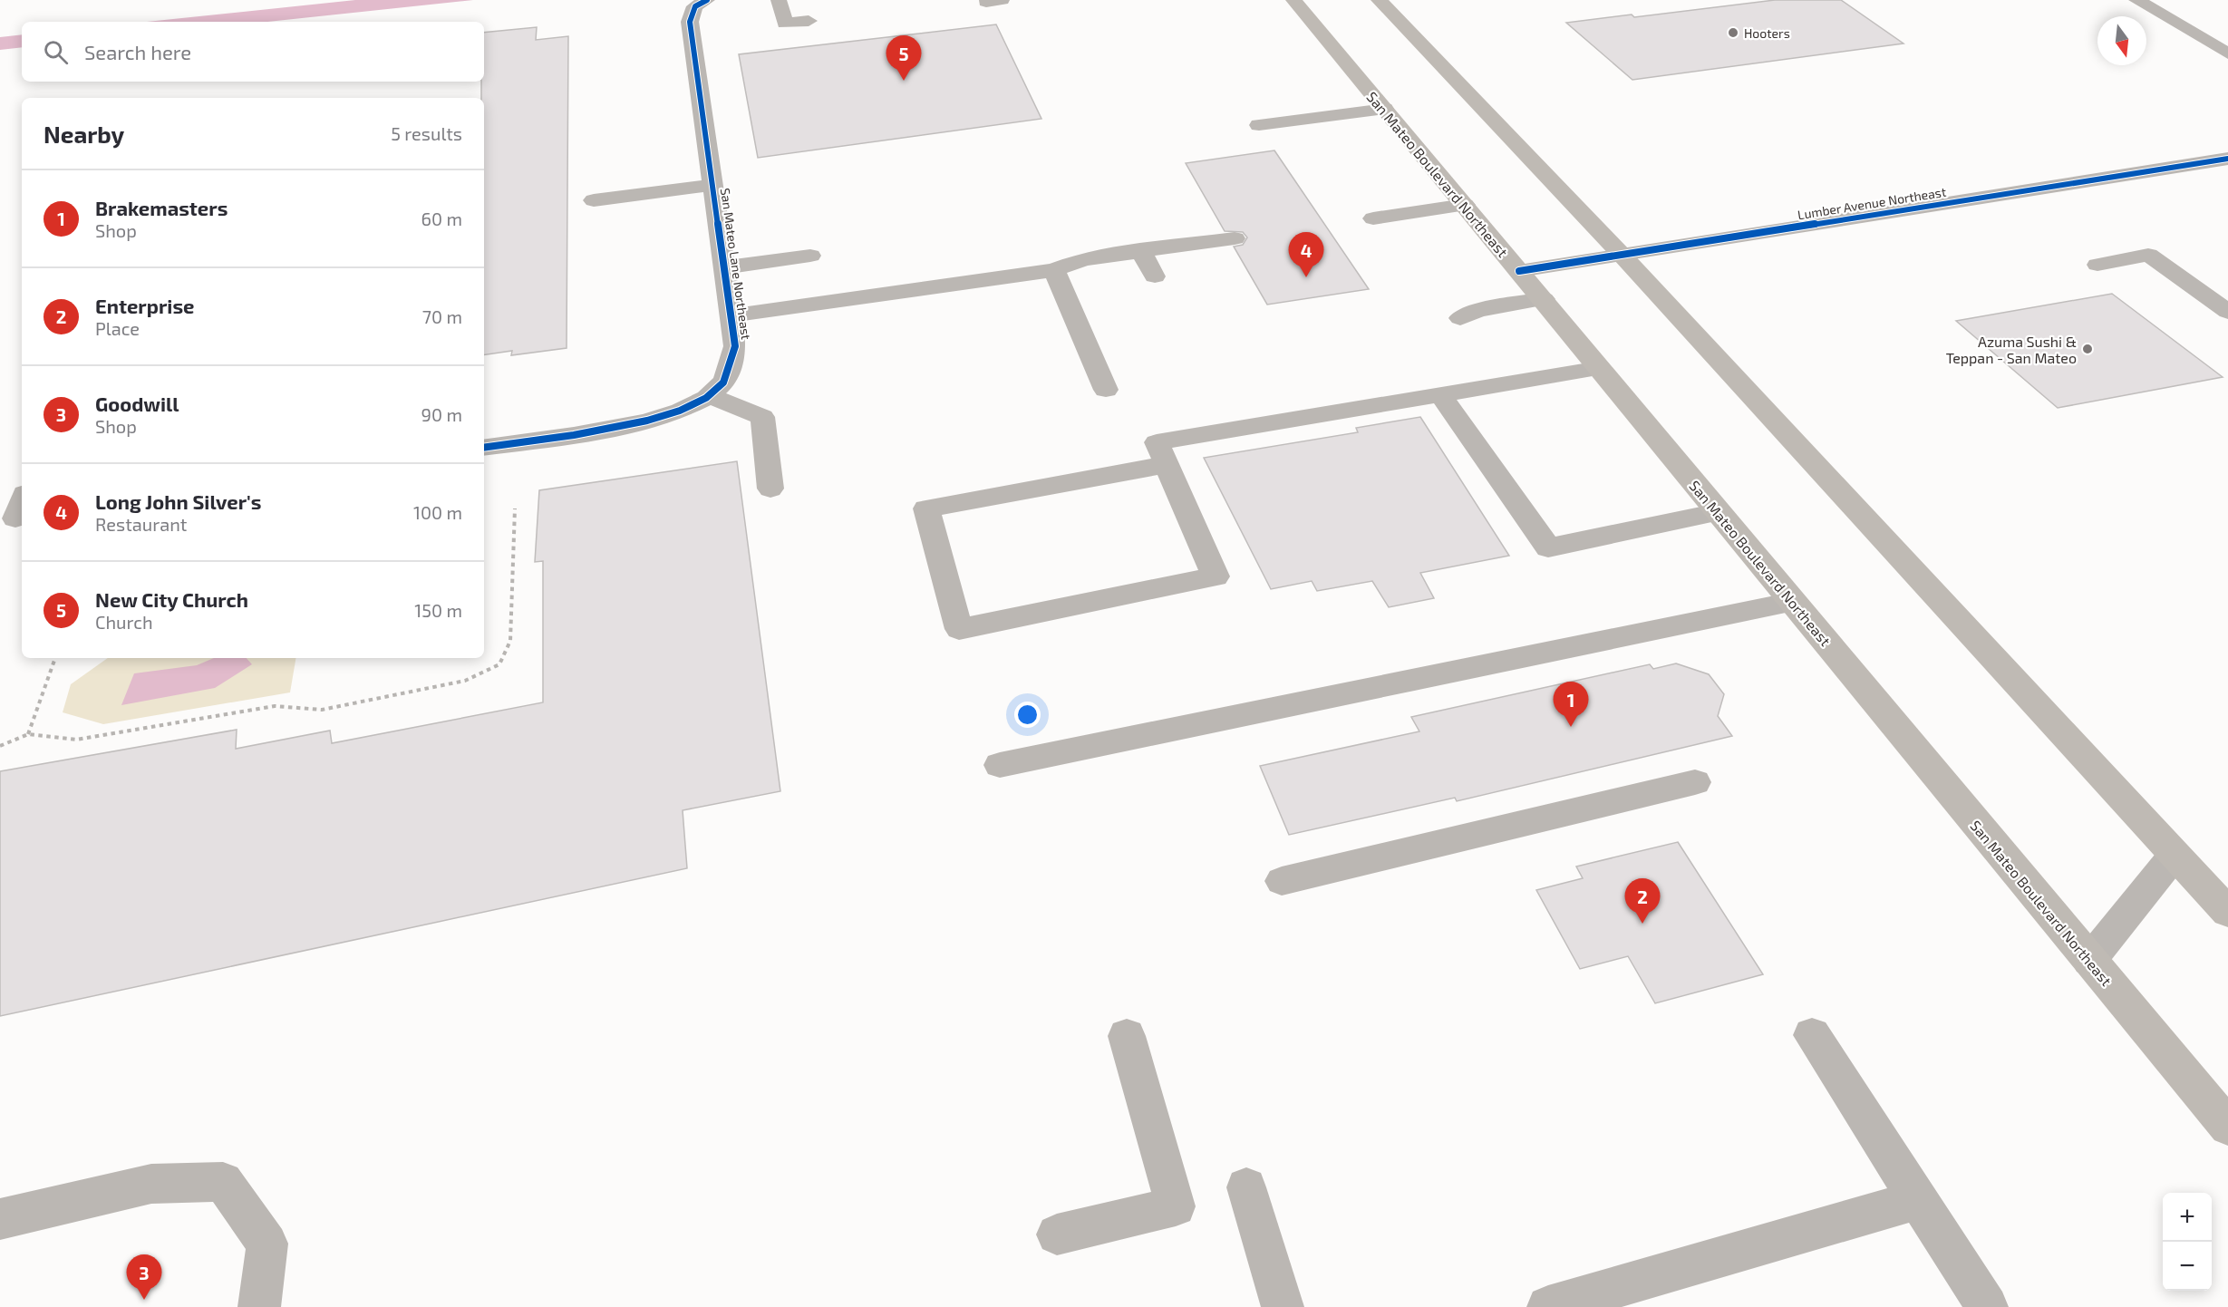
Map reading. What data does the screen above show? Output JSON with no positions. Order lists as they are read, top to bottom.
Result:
{
  "streets": {
    "main road": ["San Mateo Boulevard Northeast"],
    "street": ["Lumber Avenue Northeast", "San Mateo Lane Northeast"]
  },
  "crossings": [
    ["San Mateo Boulevard Northeast", "Lumber Avenue Northeast"]
  ],
  "places": ["Hooters", "Azuma Sushi & Teppan - San Mateo"],
  "north": "bottom",
  "page": {
    "search": "Search here",
    "pins": [
      "5",
      "4",
      "1",
      "2",
      "3"
    ],
    "heading": ["Nearby", "5 results"],
    "list": [
      {
        "mark": "1",
        "name": "Brakemasters",
        "note": "Shop",
        "value": "60 m"
      },
      {
        "mark": "2",
        "name": "Enterprise",
        "note": "Place",
        "value": "70 m"
      },
      {
        "mark": "3",
        "name": "Goodwill",
        "note": "Shop",
        "value": "90 m"
      },
      {
        "mark": "4",
        "name": "Long John Silver's",
        "note": "Restaurant",
        "value": "100 m"
      },
      {
        "mark": "5",
        "name": "New City Church",
        "note": "Church",
        "value": "150 m"
      }
    ],
    "map_buttons": ["+", "−"]
  }
}
